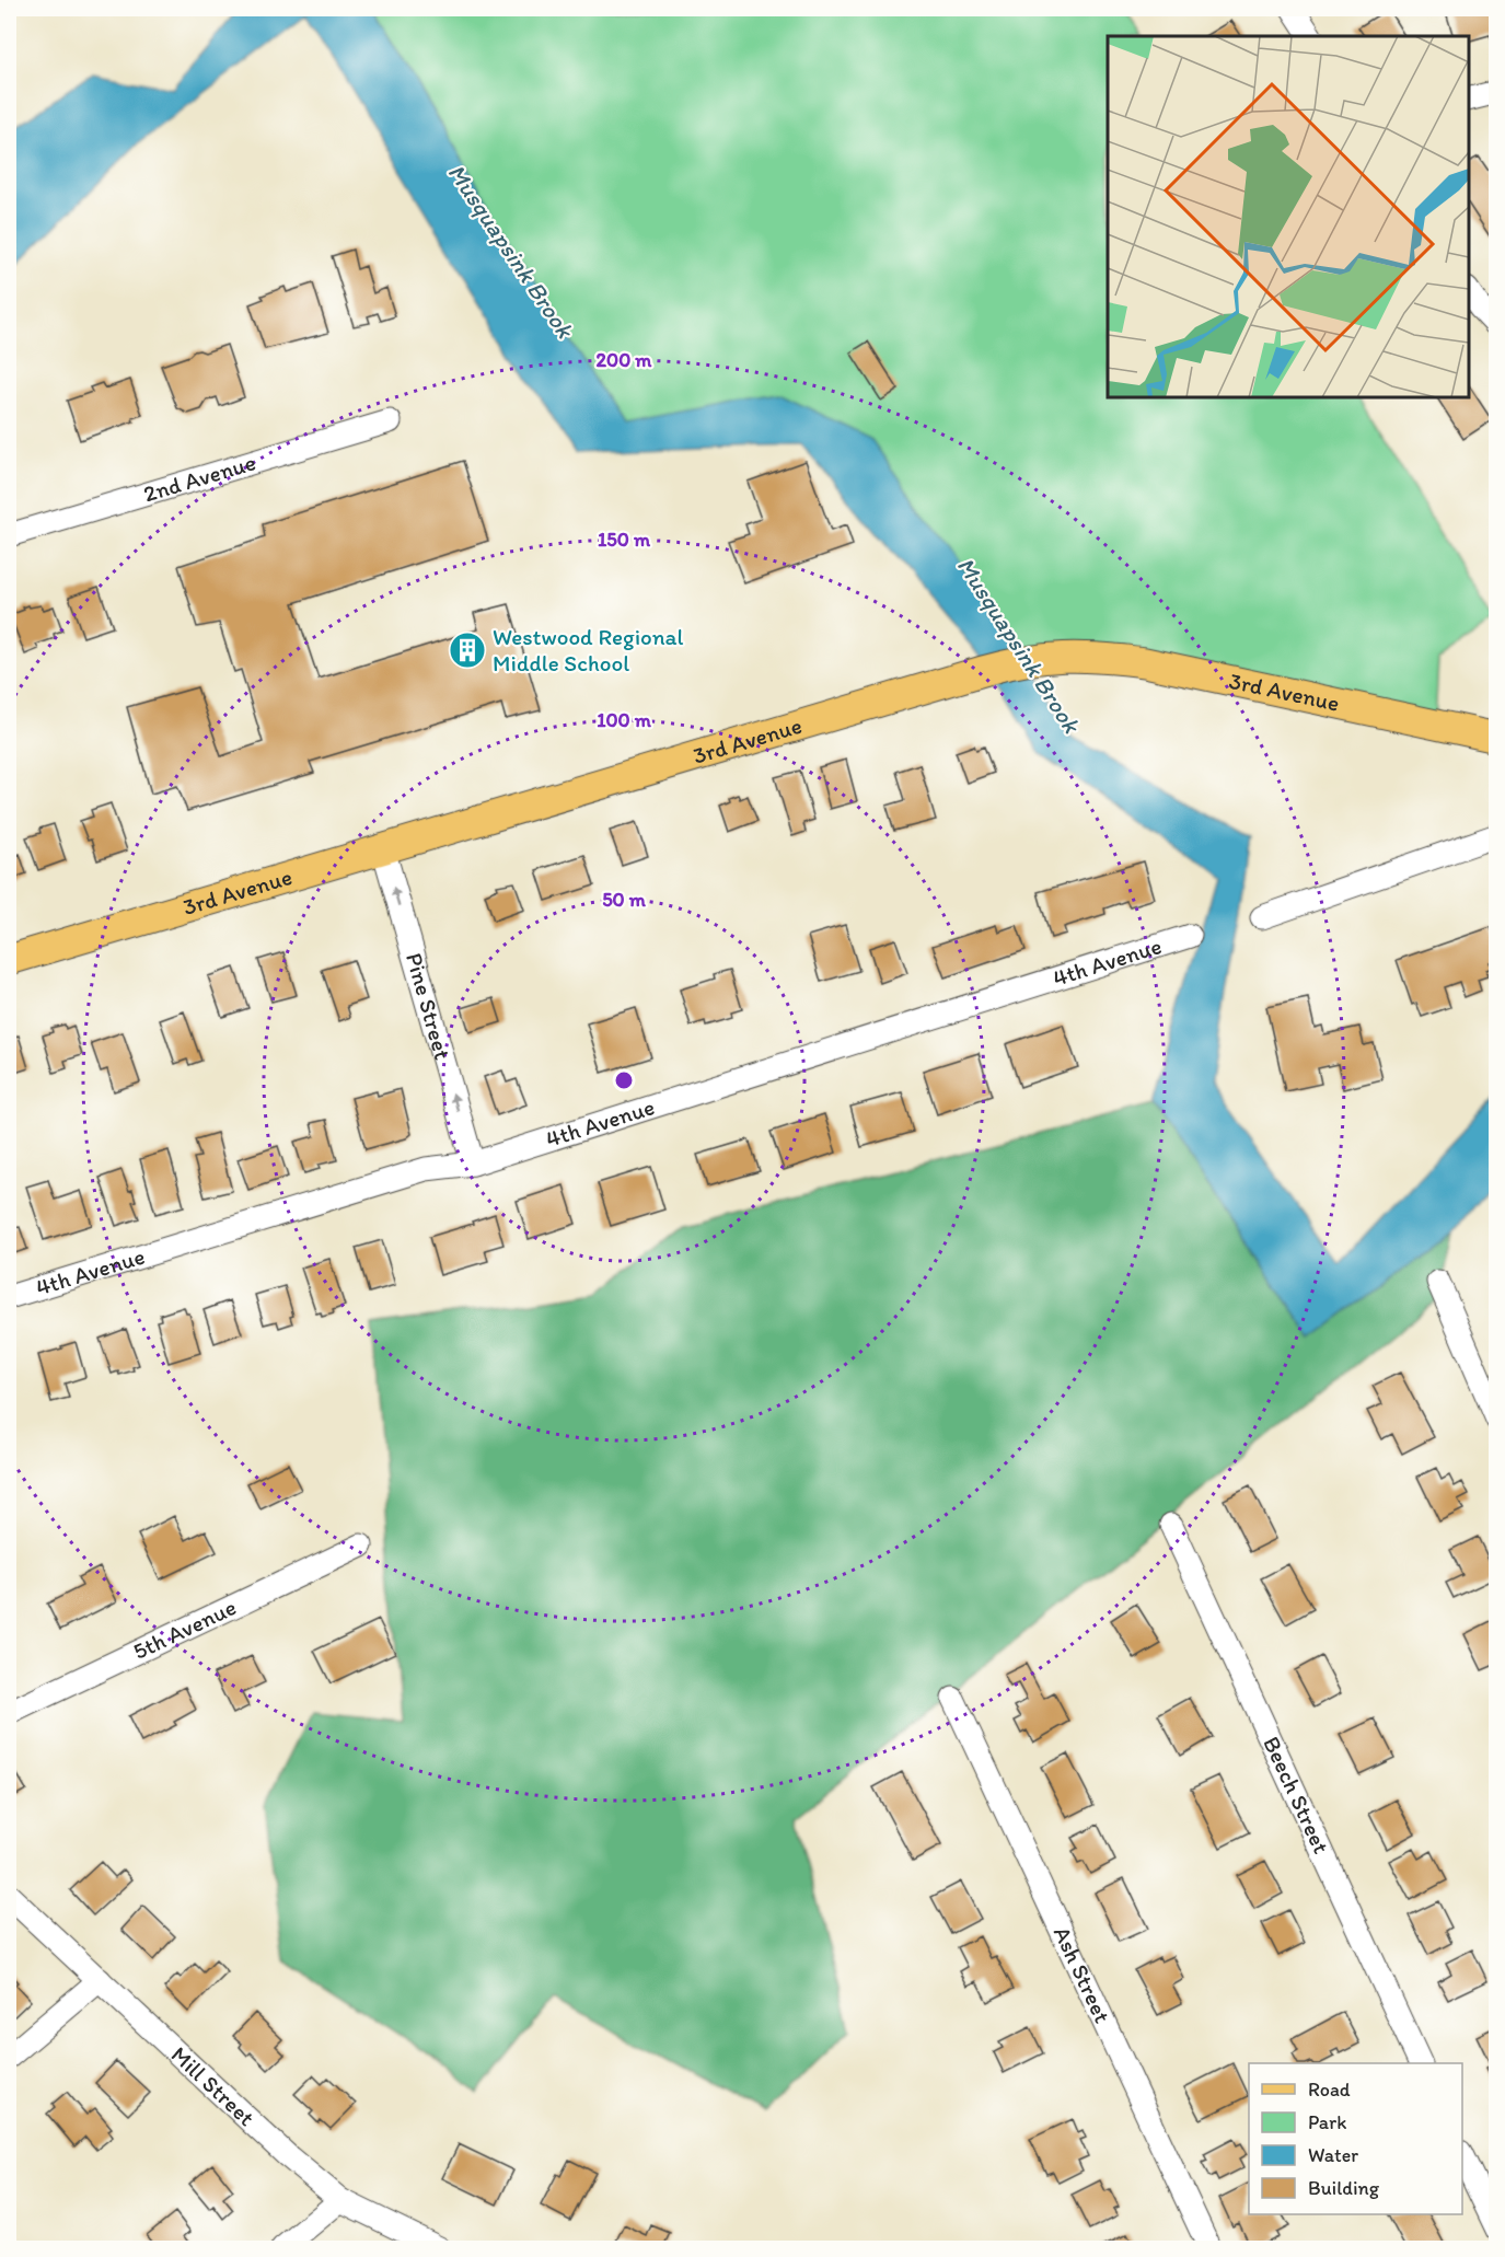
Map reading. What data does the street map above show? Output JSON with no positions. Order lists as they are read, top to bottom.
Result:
{
  "streets": {
    "main road": ["3rd Avenue"],
    "street": [
      "2nd Avenue",
      "4th Avenue",
      "Pine Street",
      "5th Avenue",
      "Beech Street",
      "Ash Street",
      "Mill Street"
    ]
  },
  "crossings": [
    ["3rd Avenue", "Pine Street"],
    ["4th Avenue", "Pine Street"]
  ],
  "one_way": ["Pine Street"],
  "water": ["Musquapsink Brook"],
  "places": {
    "building": ["Westwood Regional Middle School"]
  },
  "legend": [
    "Road",
    "Park",
    "Water",
    "Building"
  ],
  "rings": [
    "200 m",
    "150 m",
    "100 m",
    "50 m"
  ]
}
